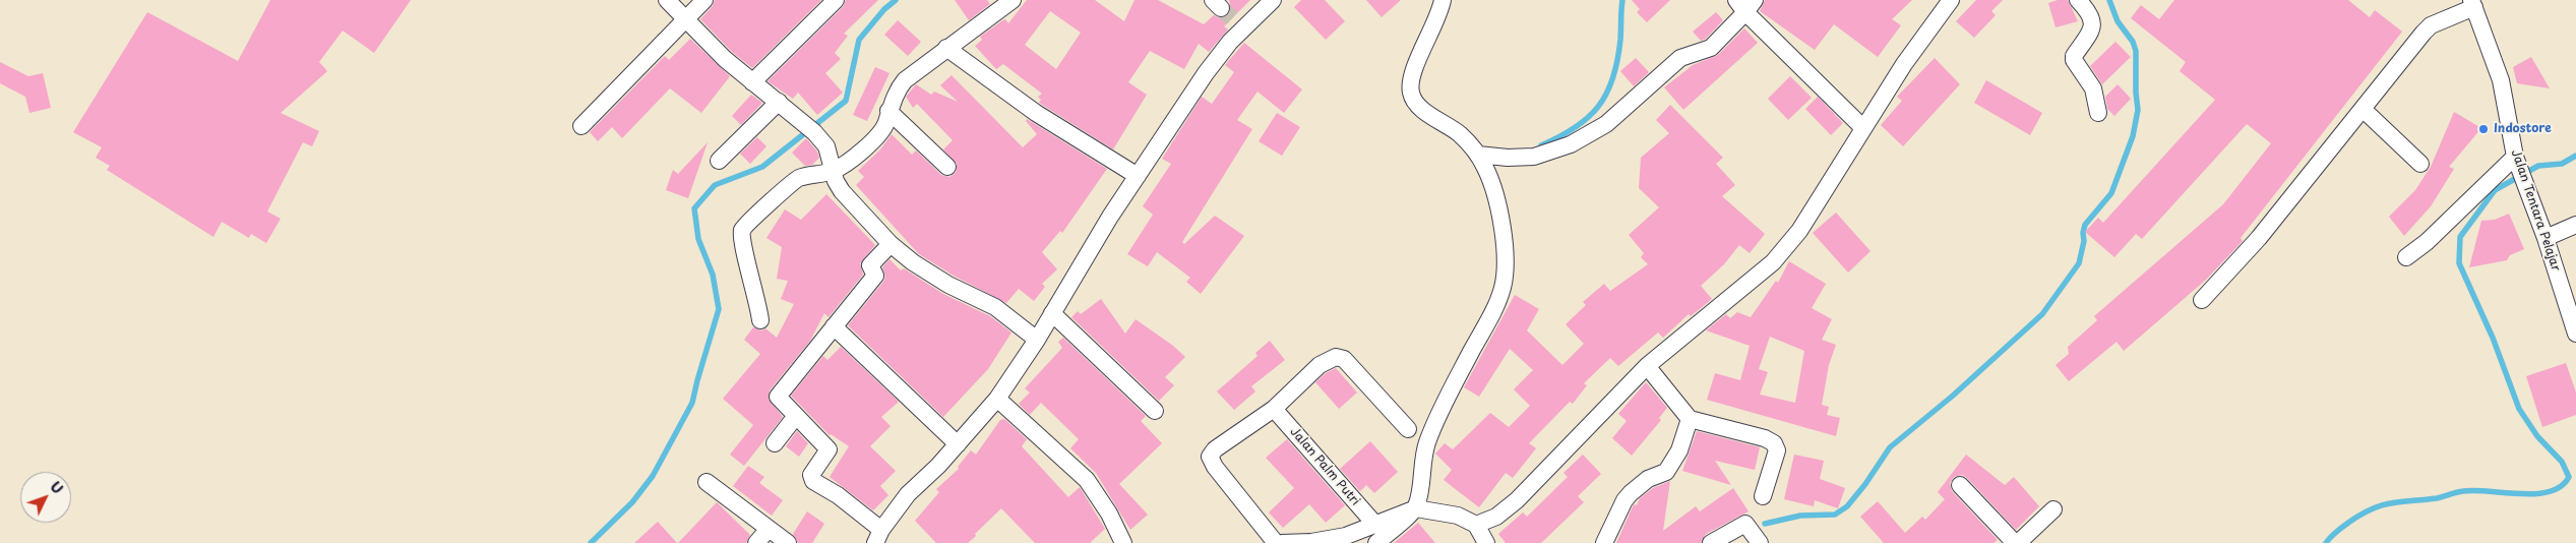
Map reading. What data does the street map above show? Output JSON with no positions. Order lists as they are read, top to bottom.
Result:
{
  "streets": {
    "street": ["Jalan Tentara Pelajar", "Jalan Palm Putri"]
  },
  "places": ["Indostore"],
  "north": "top right"
}
